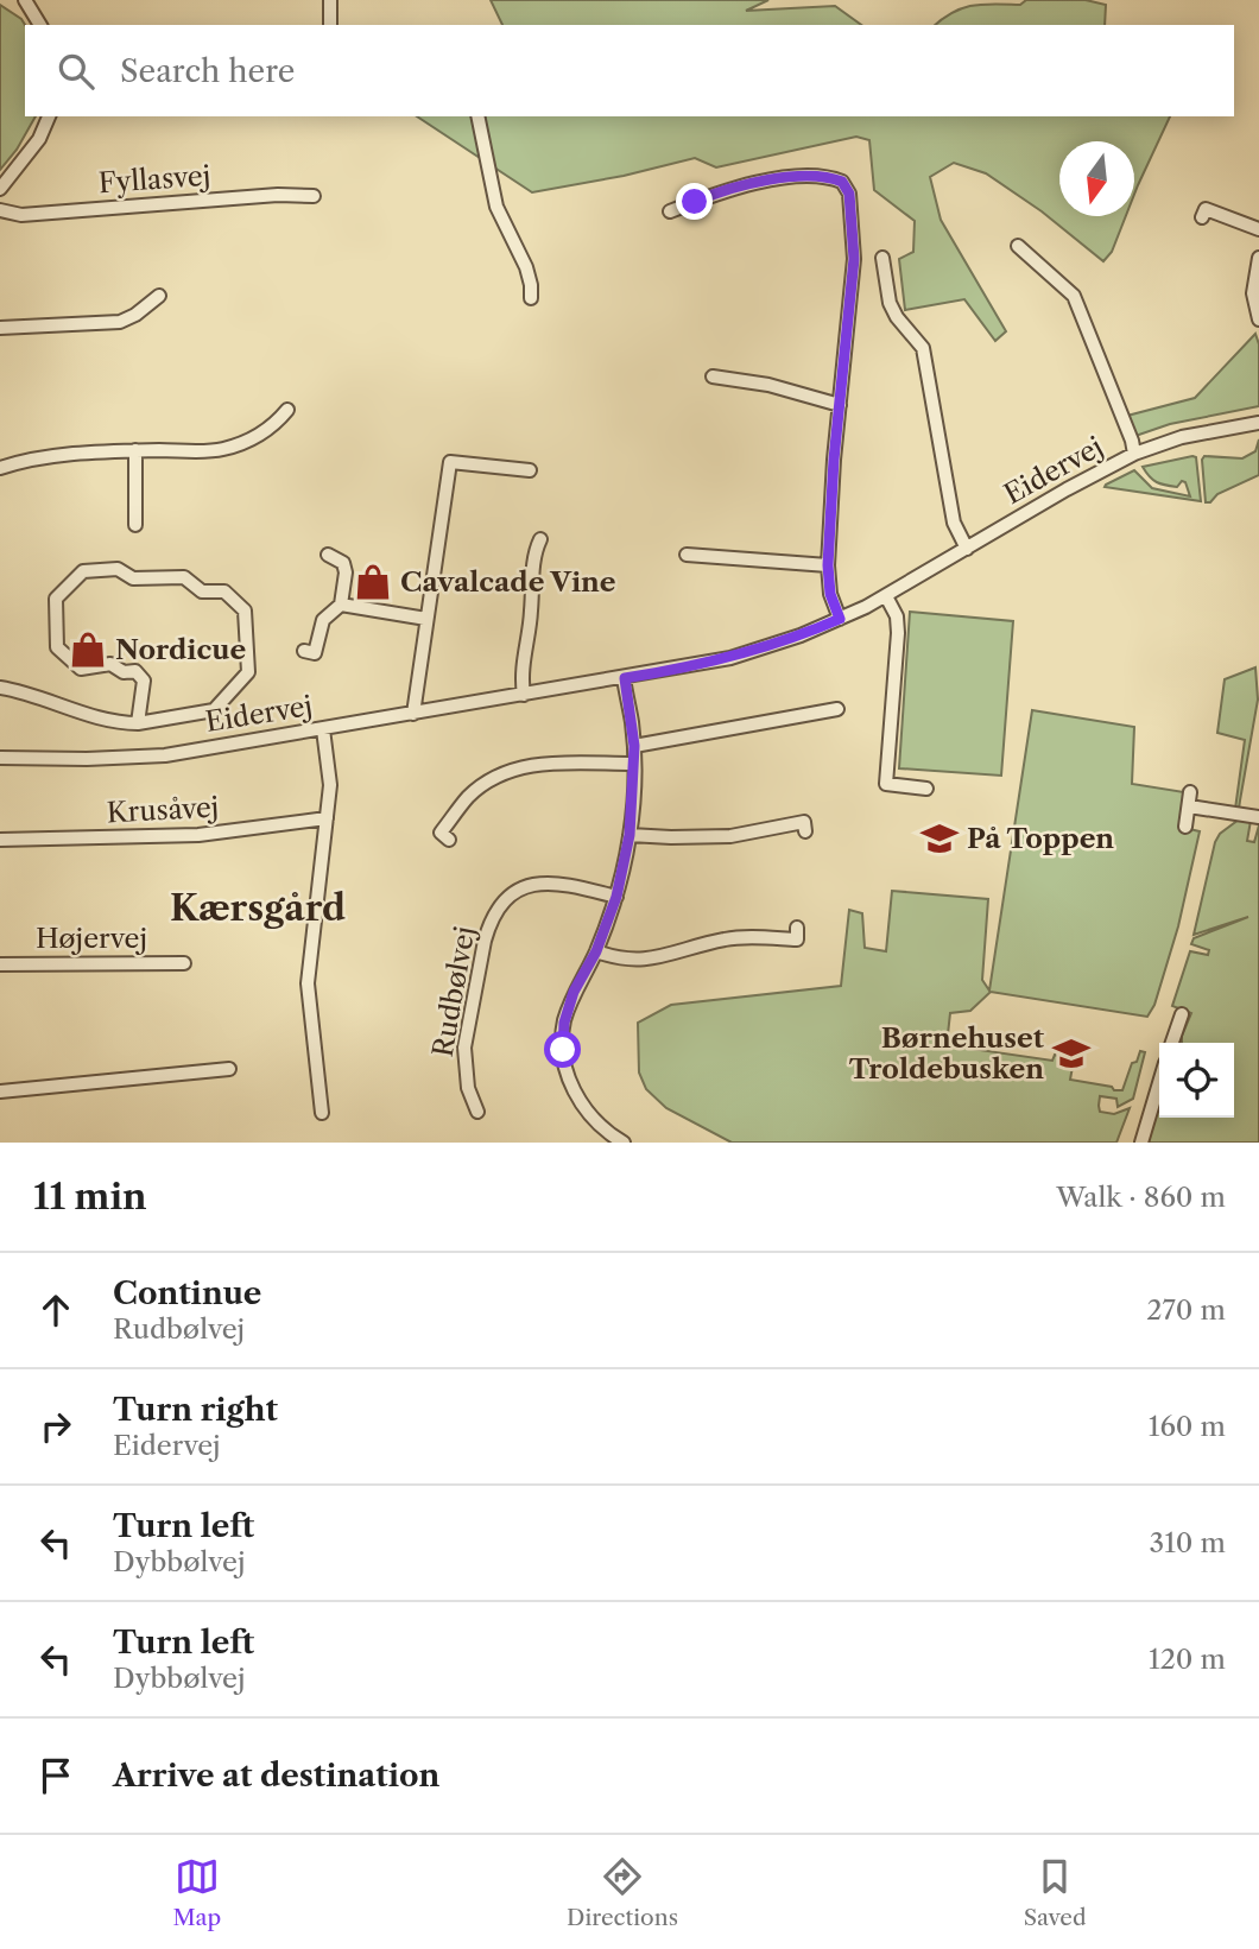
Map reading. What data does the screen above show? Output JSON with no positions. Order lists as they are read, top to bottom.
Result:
{
  "streets": {
    "street": [
      "Fyllasvej",
      "Eidervej",
      "Krusåvej",
      "Højervej",
      "Rudbølvej"
    ]
  },
  "districts": ["Kærsgård"],
  "places": {
    "shop": ["Cavalcade Vine", "Nordicue"],
    "school or university": ["På Toppen", "Børnehuset Troldebusken"]
  },
  "north": "bottom",
  "page": {
    "search": "Search here",
    "heading": ["11 min", "Walk · 860 m"],
    "list": [
      ["Continue", "Rudbølvej", "270 m"],
      ["Turn right", "Eidervej", "160 m"],
      ["Turn left", "Dybbølvej", "310 m"],
      ["Turn left", "Dybbølvej", "120 m"],
      "Arrive at destination"
    ],
    "nav": ["Map", "Directions", "Saved"]
  }
}
